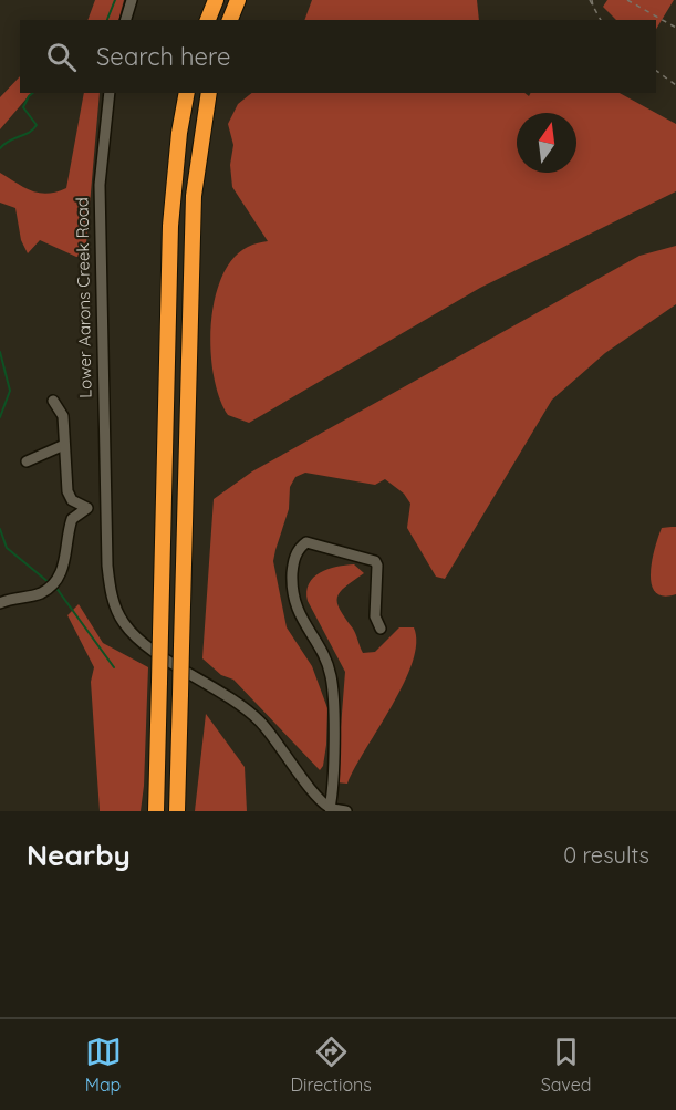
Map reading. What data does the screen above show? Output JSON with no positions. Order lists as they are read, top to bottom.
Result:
{
  "streets": {
    "street": ["Lower Aarons Creek Road"]
  },
  "north": "top",
  "page": {
    "search": "Search here",
    "heading": ["Nearby", "0 results"],
    "nav": ["Map", "Directions", "Saved"]
  }
}
